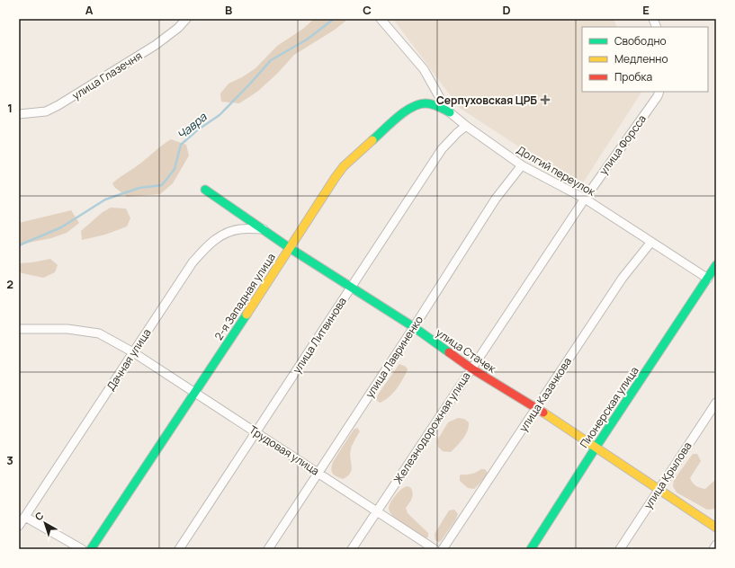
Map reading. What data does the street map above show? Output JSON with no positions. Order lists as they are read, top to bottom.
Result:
{
  "streets": {
    "street": [
      "улица Глазечня",
      "улица Форсса",
      "Долгий переулок",
      "2-я Западная улица",
      "улица Литвинова",
      "улица Стачек",
      "улица Лавриненко",
      "Дачная улица",
      "улица Казачкова",
      "Пионерская улица",
      "Железнодорожная улица",
      "Трудовая улица",
      "улица Крылова"
    ]
  },
  "crossings": [
    ["улица Форсса", "Долгий переулок"],
    ["улица Форсса", "Железнодорожная улица"],
    ["Долгий переулок", "2-я Западная улица"],
    ["Долгий переулок", "улица Литвинова"],
    ["Долгий переулок", "улица Лавриненко"],
    ["Долгий переулок", "улица Казачкова"],
    ["Долгий переулок", "Пионерская улица"],
    ["Долгий переулок", "Железнодорожная улица"],
    ["2-я Западная улица", "улица Стачек"],
    ["2-я Западная улица", "Трудовая улица"],
    ["улица Литвинова", "улица Стачек"],
    ["улица Литвинова", "Трудовая улица"],
    ["улица Стачек", "улица Лавриненко"],
    ["улица Стачек", "Дачная улица"],
    ["улица Стачек", "улица Казачкова"],
    ["улица Стачек", "Пионерская улица"],
    ["улица Стачек", "Железнодорожная улица"],
    ["улица Стачек", "улица Крылова"],
    ["улица Лавриненко", "Трудовая улица"],
    ["Дачная улица", "Трудовая улица"],
    ["Железнодорожная улица", "Трудовая улица"]
  ],
  "water": ["Чавра"],
  "places": {
    "health": ["Серпуховская ЦРБ"]
  },
  "legend": ["Свободно", "Медленно", "Пробка"],
  "north": "top left",
  "grid": {
    "columns": [
      "A",
      "B",
      "C",
      "D",
      "E"
    ],
    "rows": ["1", "2", "3"]
  }
}
